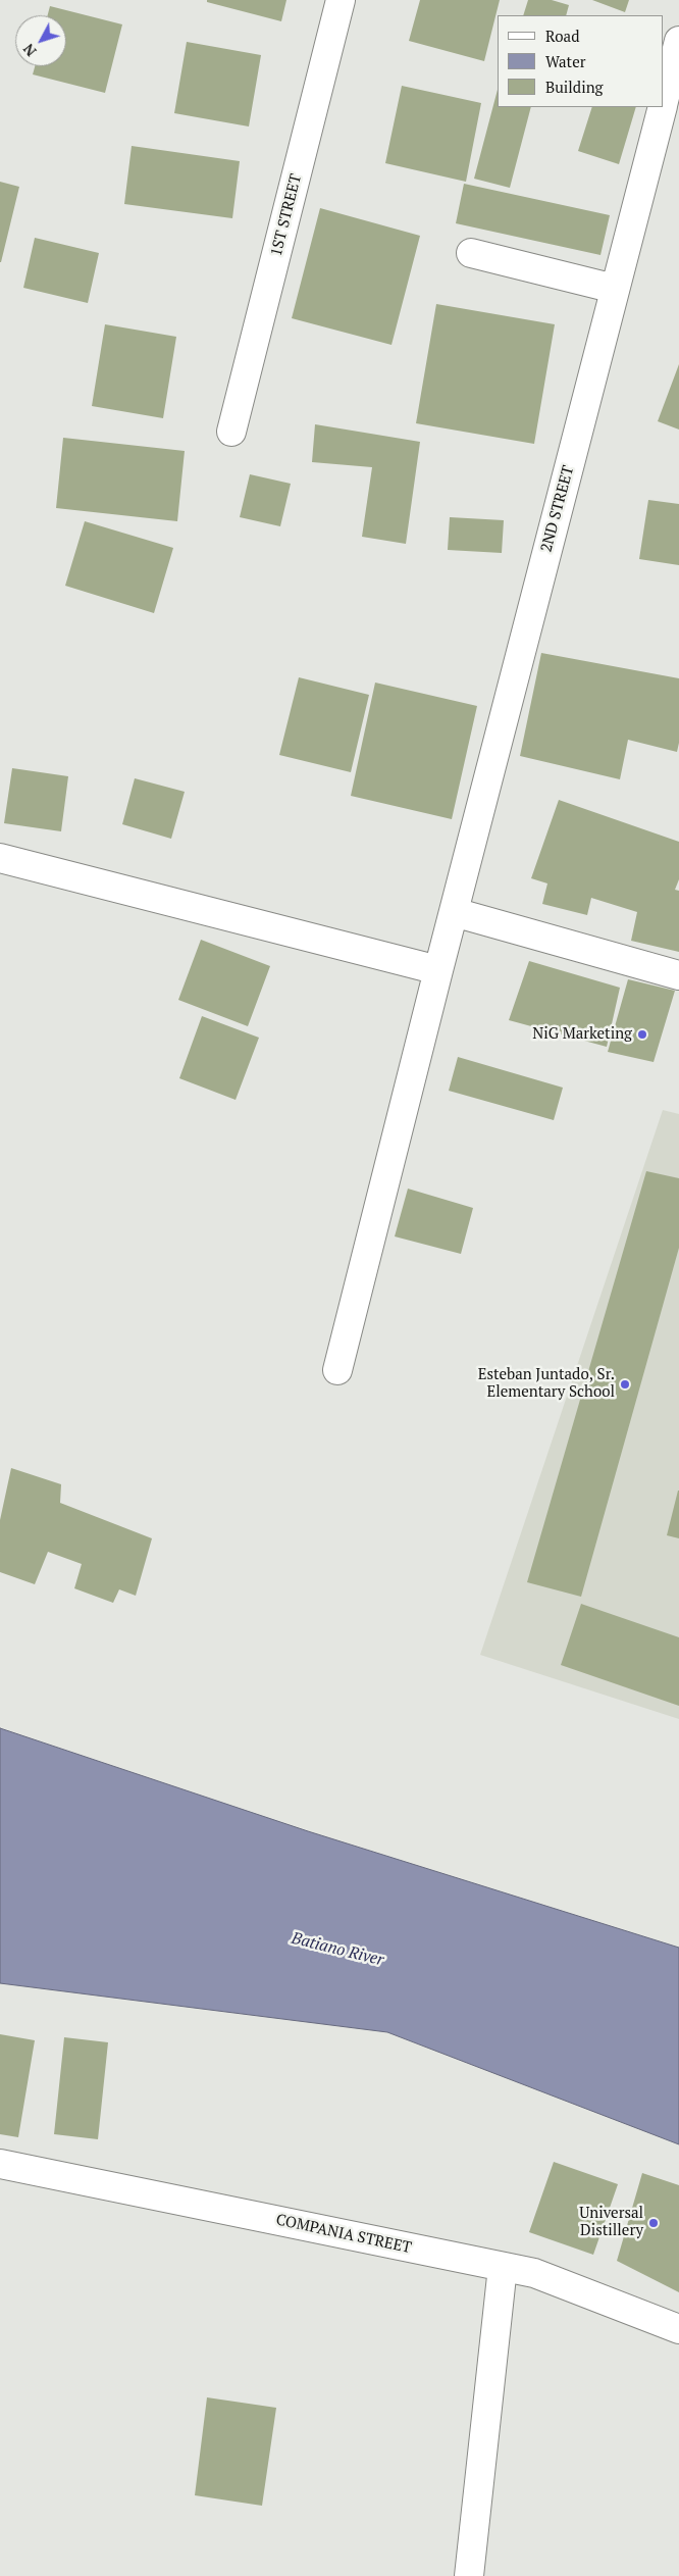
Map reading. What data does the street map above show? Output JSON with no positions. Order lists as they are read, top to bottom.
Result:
{
  "streets": {
    "street": ["1ST STREET", "2ND STREET", "COMPANIA STREET"]
  },
  "water": ["Batiano River"],
  "places": ["NiG Marketing", "Esteban Juntado, Sr. Elementary School", "Universal Distillery"],
  "legend": ["Road", "Water", "Building"],
  "north": "bottom left"
}
